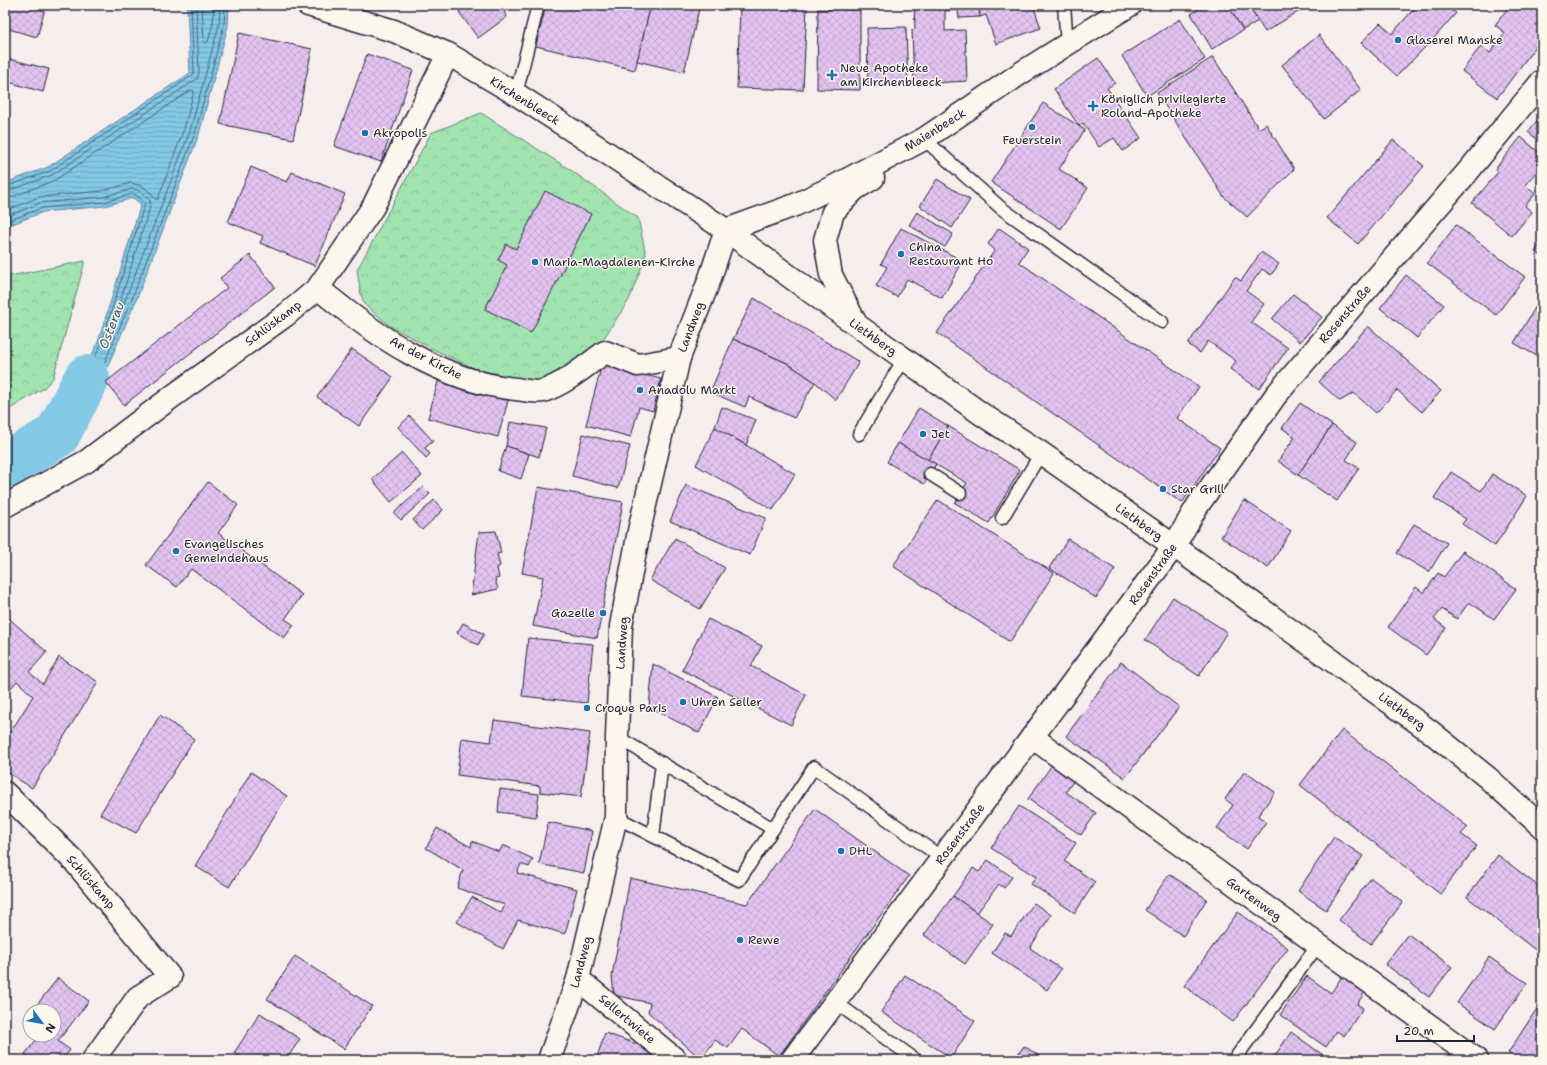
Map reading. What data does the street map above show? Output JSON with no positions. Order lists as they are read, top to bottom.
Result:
{
  "streets": {
    "street": [
      "Kirchenbleeck",
      "Maienbeeck",
      "Rosenstraße",
      "Schlüskamp",
      "Landweg",
      "Liethberg",
      "An der Kirche",
      "Gartenweg",
      "Sellertwiete"
    ]
  },
  "crossings": [
    ["Kirchenbleeck", "Maienbeeck"],
    ["Kirchenbleeck", "Schlüskamp"],
    ["Kirchenbleeck", "Landweg"],
    ["Kirchenbleeck", "Liethberg"],
    ["Maienbeeck", "Landweg"],
    ["Maienbeeck", "Liethberg"],
    ["Rosenstraße", "Liethberg"],
    ["Rosenstraße", "Gartenweg"],
    ["Schlüskamp", "An der Kirche"],
    ["Landweg", "Liethberg"],
    ["Landweg", "An der Kirche"],
    ["Landweg", "Sellertwiete"]
  ],
  "water": ["Osterau"],
  "places": {
    "other": [
      "Glaserei Manske",
      "Feuerstein",
      "Akropolis",
      "China Restaurant Ho",
      "Maria-Magdalenen-Kirche",
      "Anadolu Markt",
      "Jet",
      "Star Grill",
      "Evangelisches Gemeindehaus",
      "Gazelle",
      "Uhren Seller",
      "Croque Paris",
      "DHL",
      "Rewe"
    ],
    "health": ["Neue Apotheke am Kirchenbleeck", "Königlich privilegierte Roland-Apotheke"]
  },
  "scale_bar": "20 m",
  "north": "bottom right"
}
